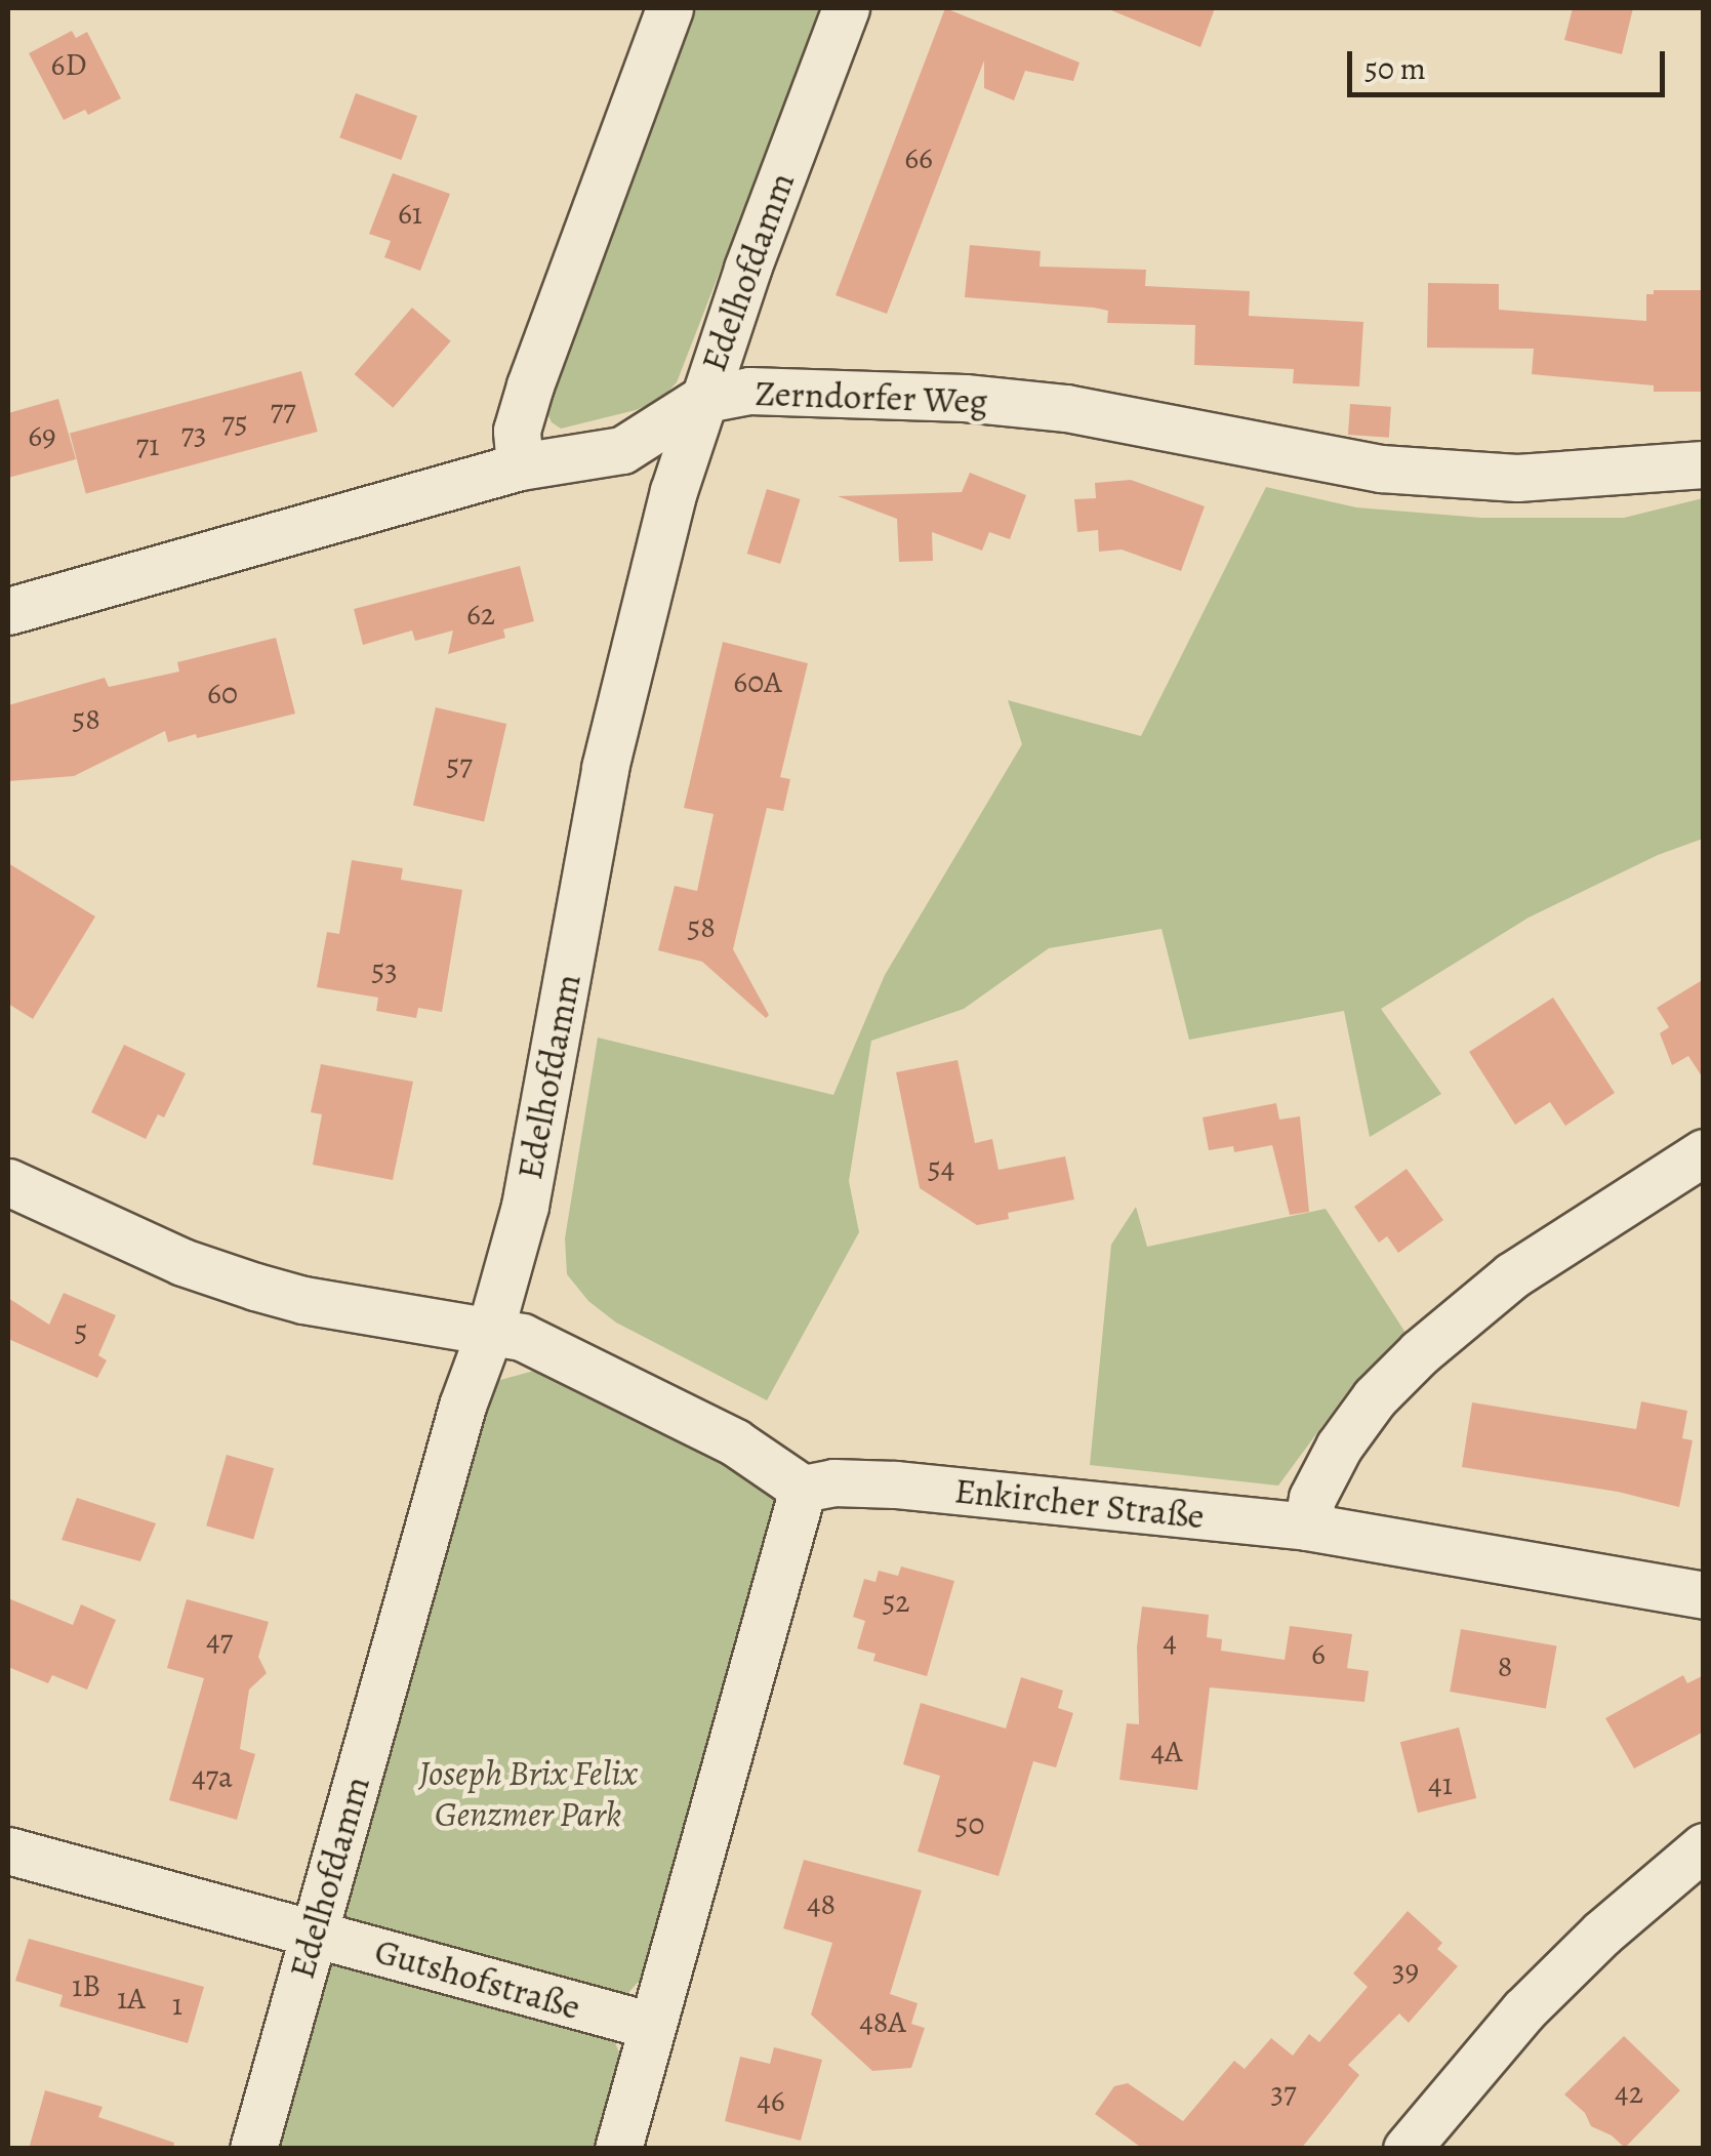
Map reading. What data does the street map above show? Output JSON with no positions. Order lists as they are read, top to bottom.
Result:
{
  "streets": {
    "street": [
      "Edelhofdamm",
      "Zerndorfer Weg",
      "Enkircher Straße",
      "Gutshofstraße"
    ]
  },
  "crossings": [
    ["Edelhofdamm", "Zerndorfer Weg"],
    ["Edelhofdamm", "Gutshofstraße"]
  ],
  "parks": ["Joseph Brix Felix Genzmer Park"],
  "house_numbers": [
    "6D",
    "66",
    "61",
    "77",
    "75",
    "73",
    "69",
    "71",
    "62",
    "60A",
    "60",
    "58",
    "57",
    "58",
    "53",
    "54",
    "5",
    "52",
    "47",
    "4",
    "6",
    "8",
    "4A",
    "47a",
    "41",
    "50",
    "48",
    "39",
    "1B",
    "1A",
    "1",
    "48A",
    "37",
    "42",
    "46"
  ],
  "scale_bar": "50 m"
}
